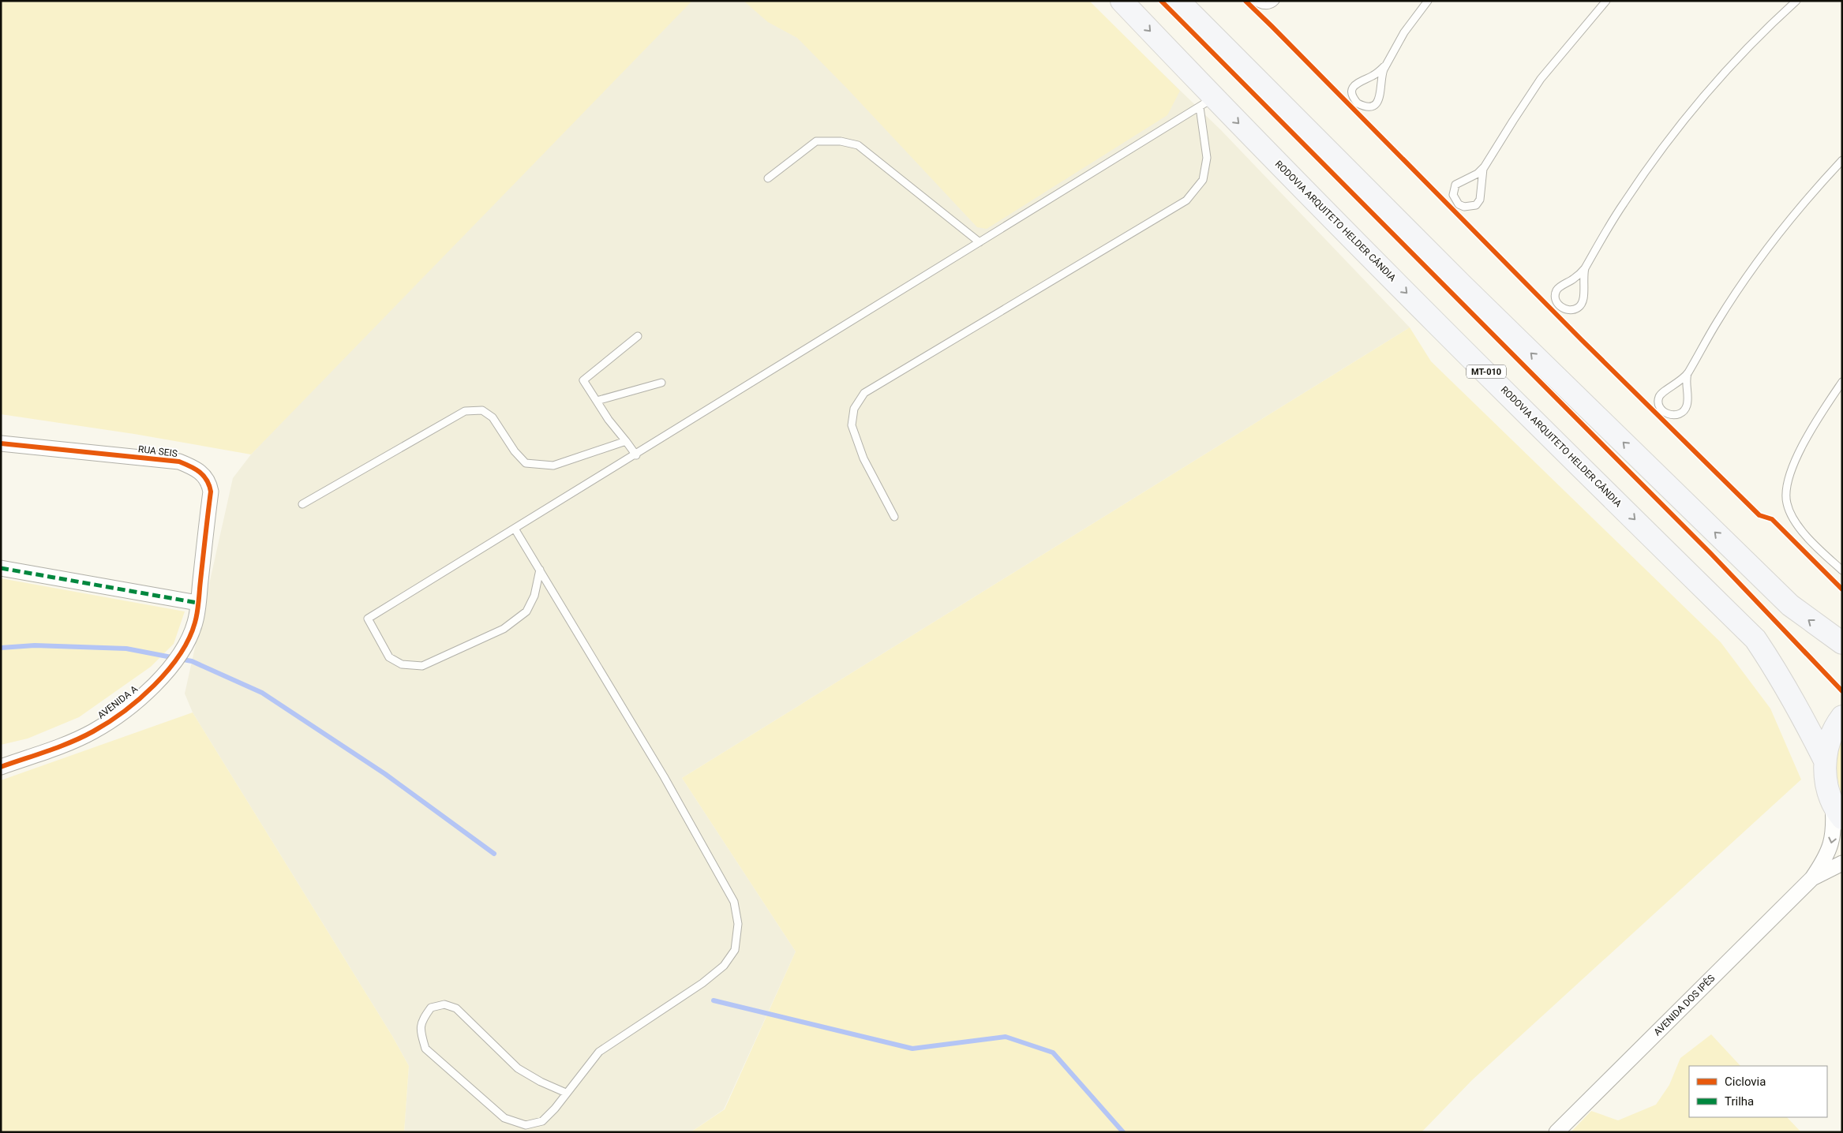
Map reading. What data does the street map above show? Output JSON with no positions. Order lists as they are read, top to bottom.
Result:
{
  "streets": {
    "main road": ["RODOVIA ARQUITETO HELDER CÂNDIA", "MT-010"],
    "street": ["RUA SEIS", "AVENIDA A", "AVENIDA DOS IPÊS"]
  },
  "crossings": [
    ["RODOVIA ARQUITETO HELDER CÂNDIA", "MT-010"],
    ["MT-010", "AVENIDA DOS IPÊS"],
    ["RUA SEIS", "AVENIDA A"]
  ],
  "legend": ["Ciclovia", "Trilha"]
}
